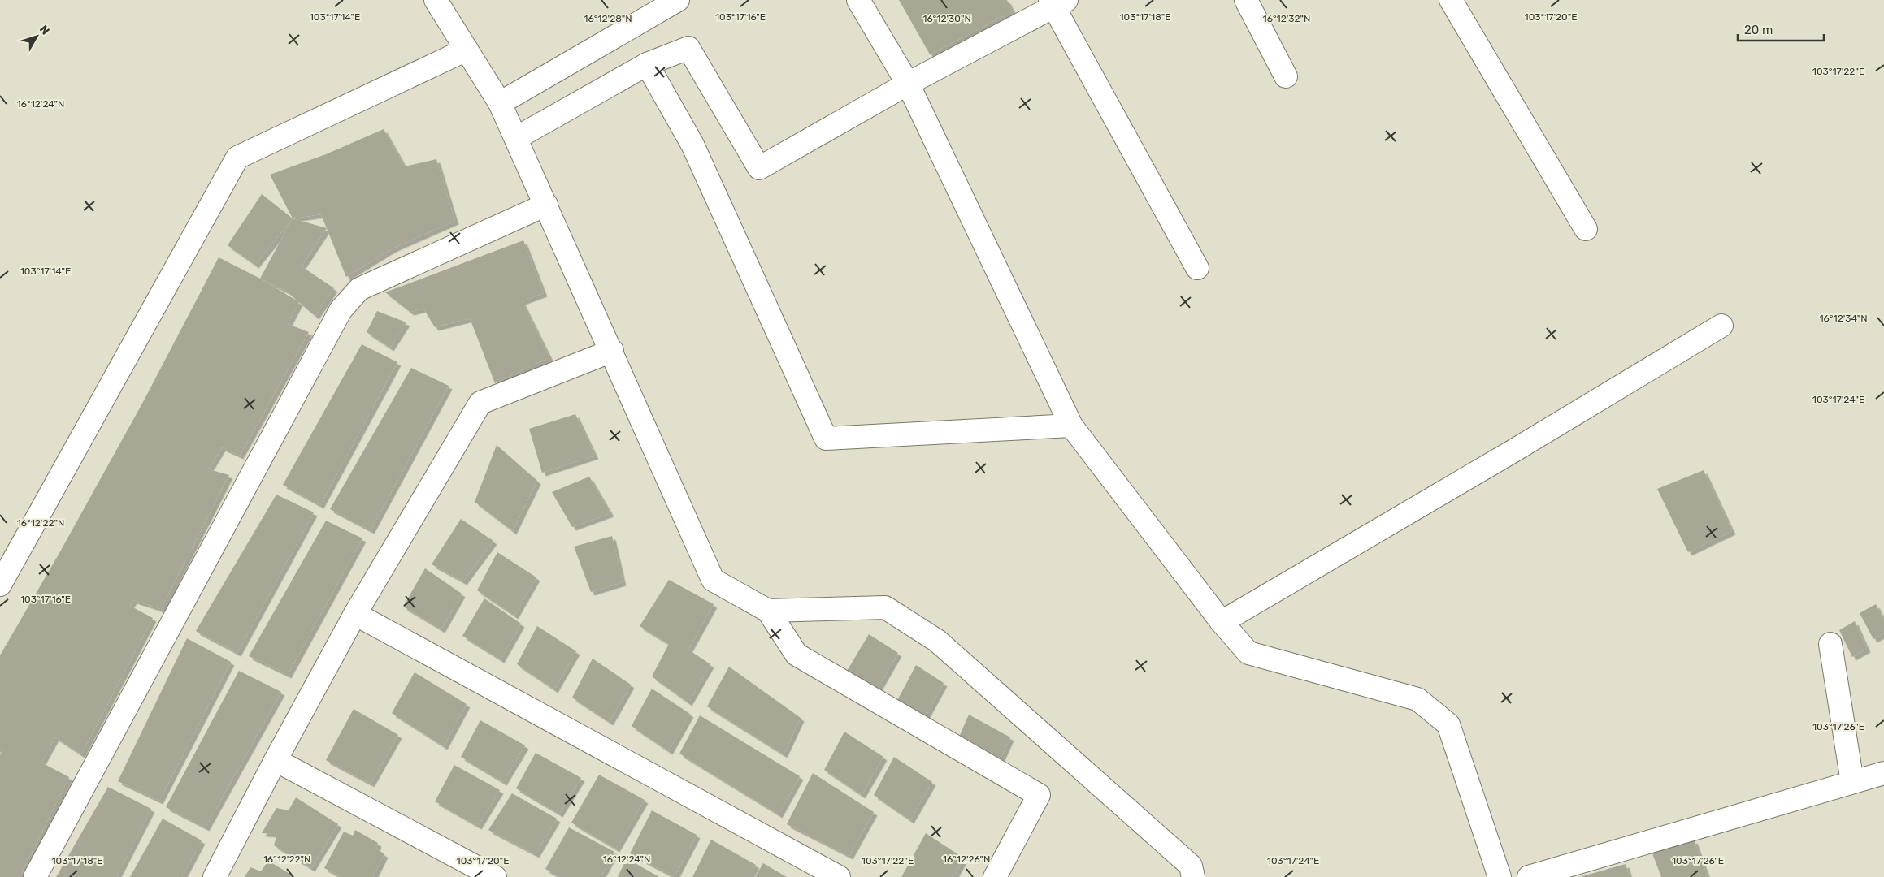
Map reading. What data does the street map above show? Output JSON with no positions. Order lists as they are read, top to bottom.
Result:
{
  "scale_bar": "20 m",
  "north": "top right",
  "coordinates": [
    "103°17'16\"E",
    "103°17'14\"E",
    "103°17'18\"E",
    "103°17'20\"E",
    "16°12'28\"N",
    "16°12'30\"N",
    "16°12'32\"N",
    "103°17'22\"E",
    "16°12'24\"N",
    "16°12'34\"N",
    "103°17'24\"E",
    "16°12'22\"N",
    "103°17'26\"E",
    "16°12'26\"N"
  ]
}
